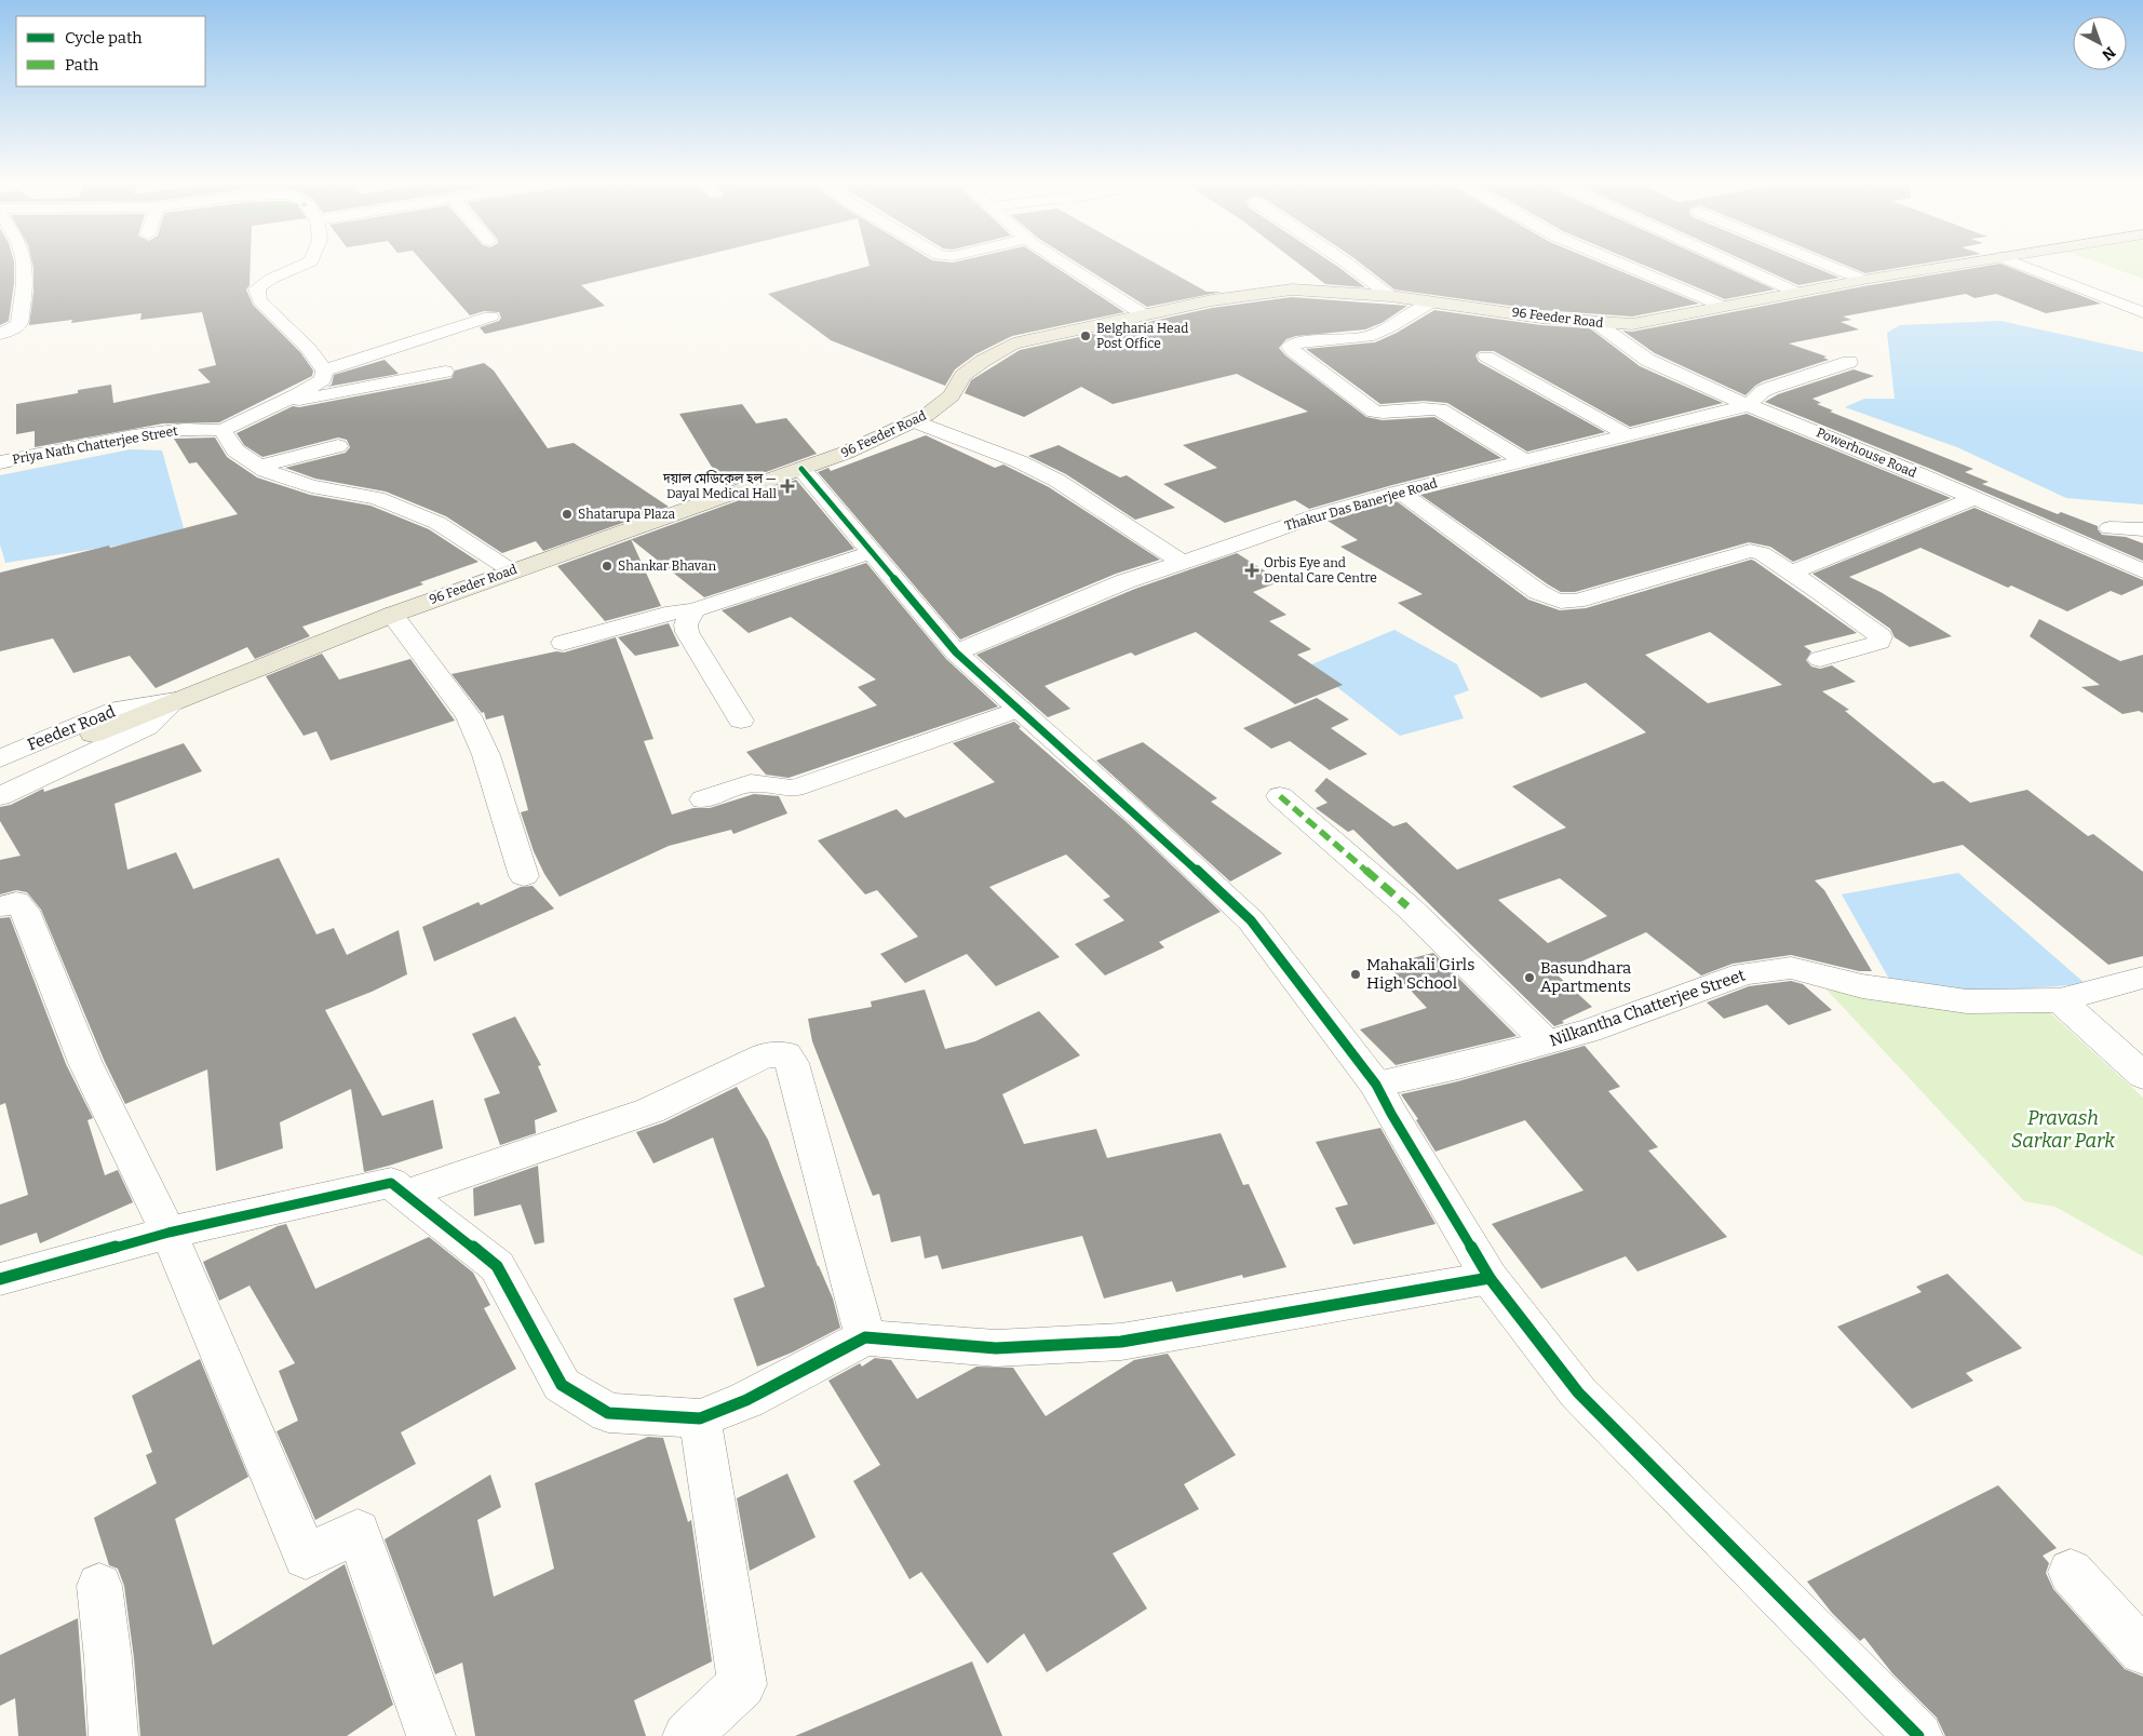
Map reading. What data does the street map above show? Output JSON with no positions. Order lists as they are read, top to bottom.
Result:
{
  "streets": {
    "main road": ["96 Feeder Road"],
    "street": [
      "Priya Nath Chatterjee Street",
      "Powerhouse Road",
      "Thakur Das Banerjee Road",
      "Feeder Road",
      "Nilkantha Chatterjee Street"
    ]
  },
  "crossings": [
    ["96 Feeder Road", "Powerhouse Road"],
    ["96 Feeder Road", "Feeder Road"],
    ["Powerhouse Road", "Thakur Das Banerjee Road"]
  ],
  "parks": ["Pravash Sarkar Park"],
  "places": {
    "other": [
      "Belgharia Head Post Office",
      "Shatarupa Plaza",
      "Shankar Bhavan",
      "Mahakali Girls High School",
      "Basundhara Apartments"
    ],
    "health": ["দয়াল মেডিকেল হল — Dayal Medical Hall", "Orbis Eye and Dental Care Centre"]
  },
  "legend": ["Cycle path", "Path"],
  "north": "bottom right"
}
